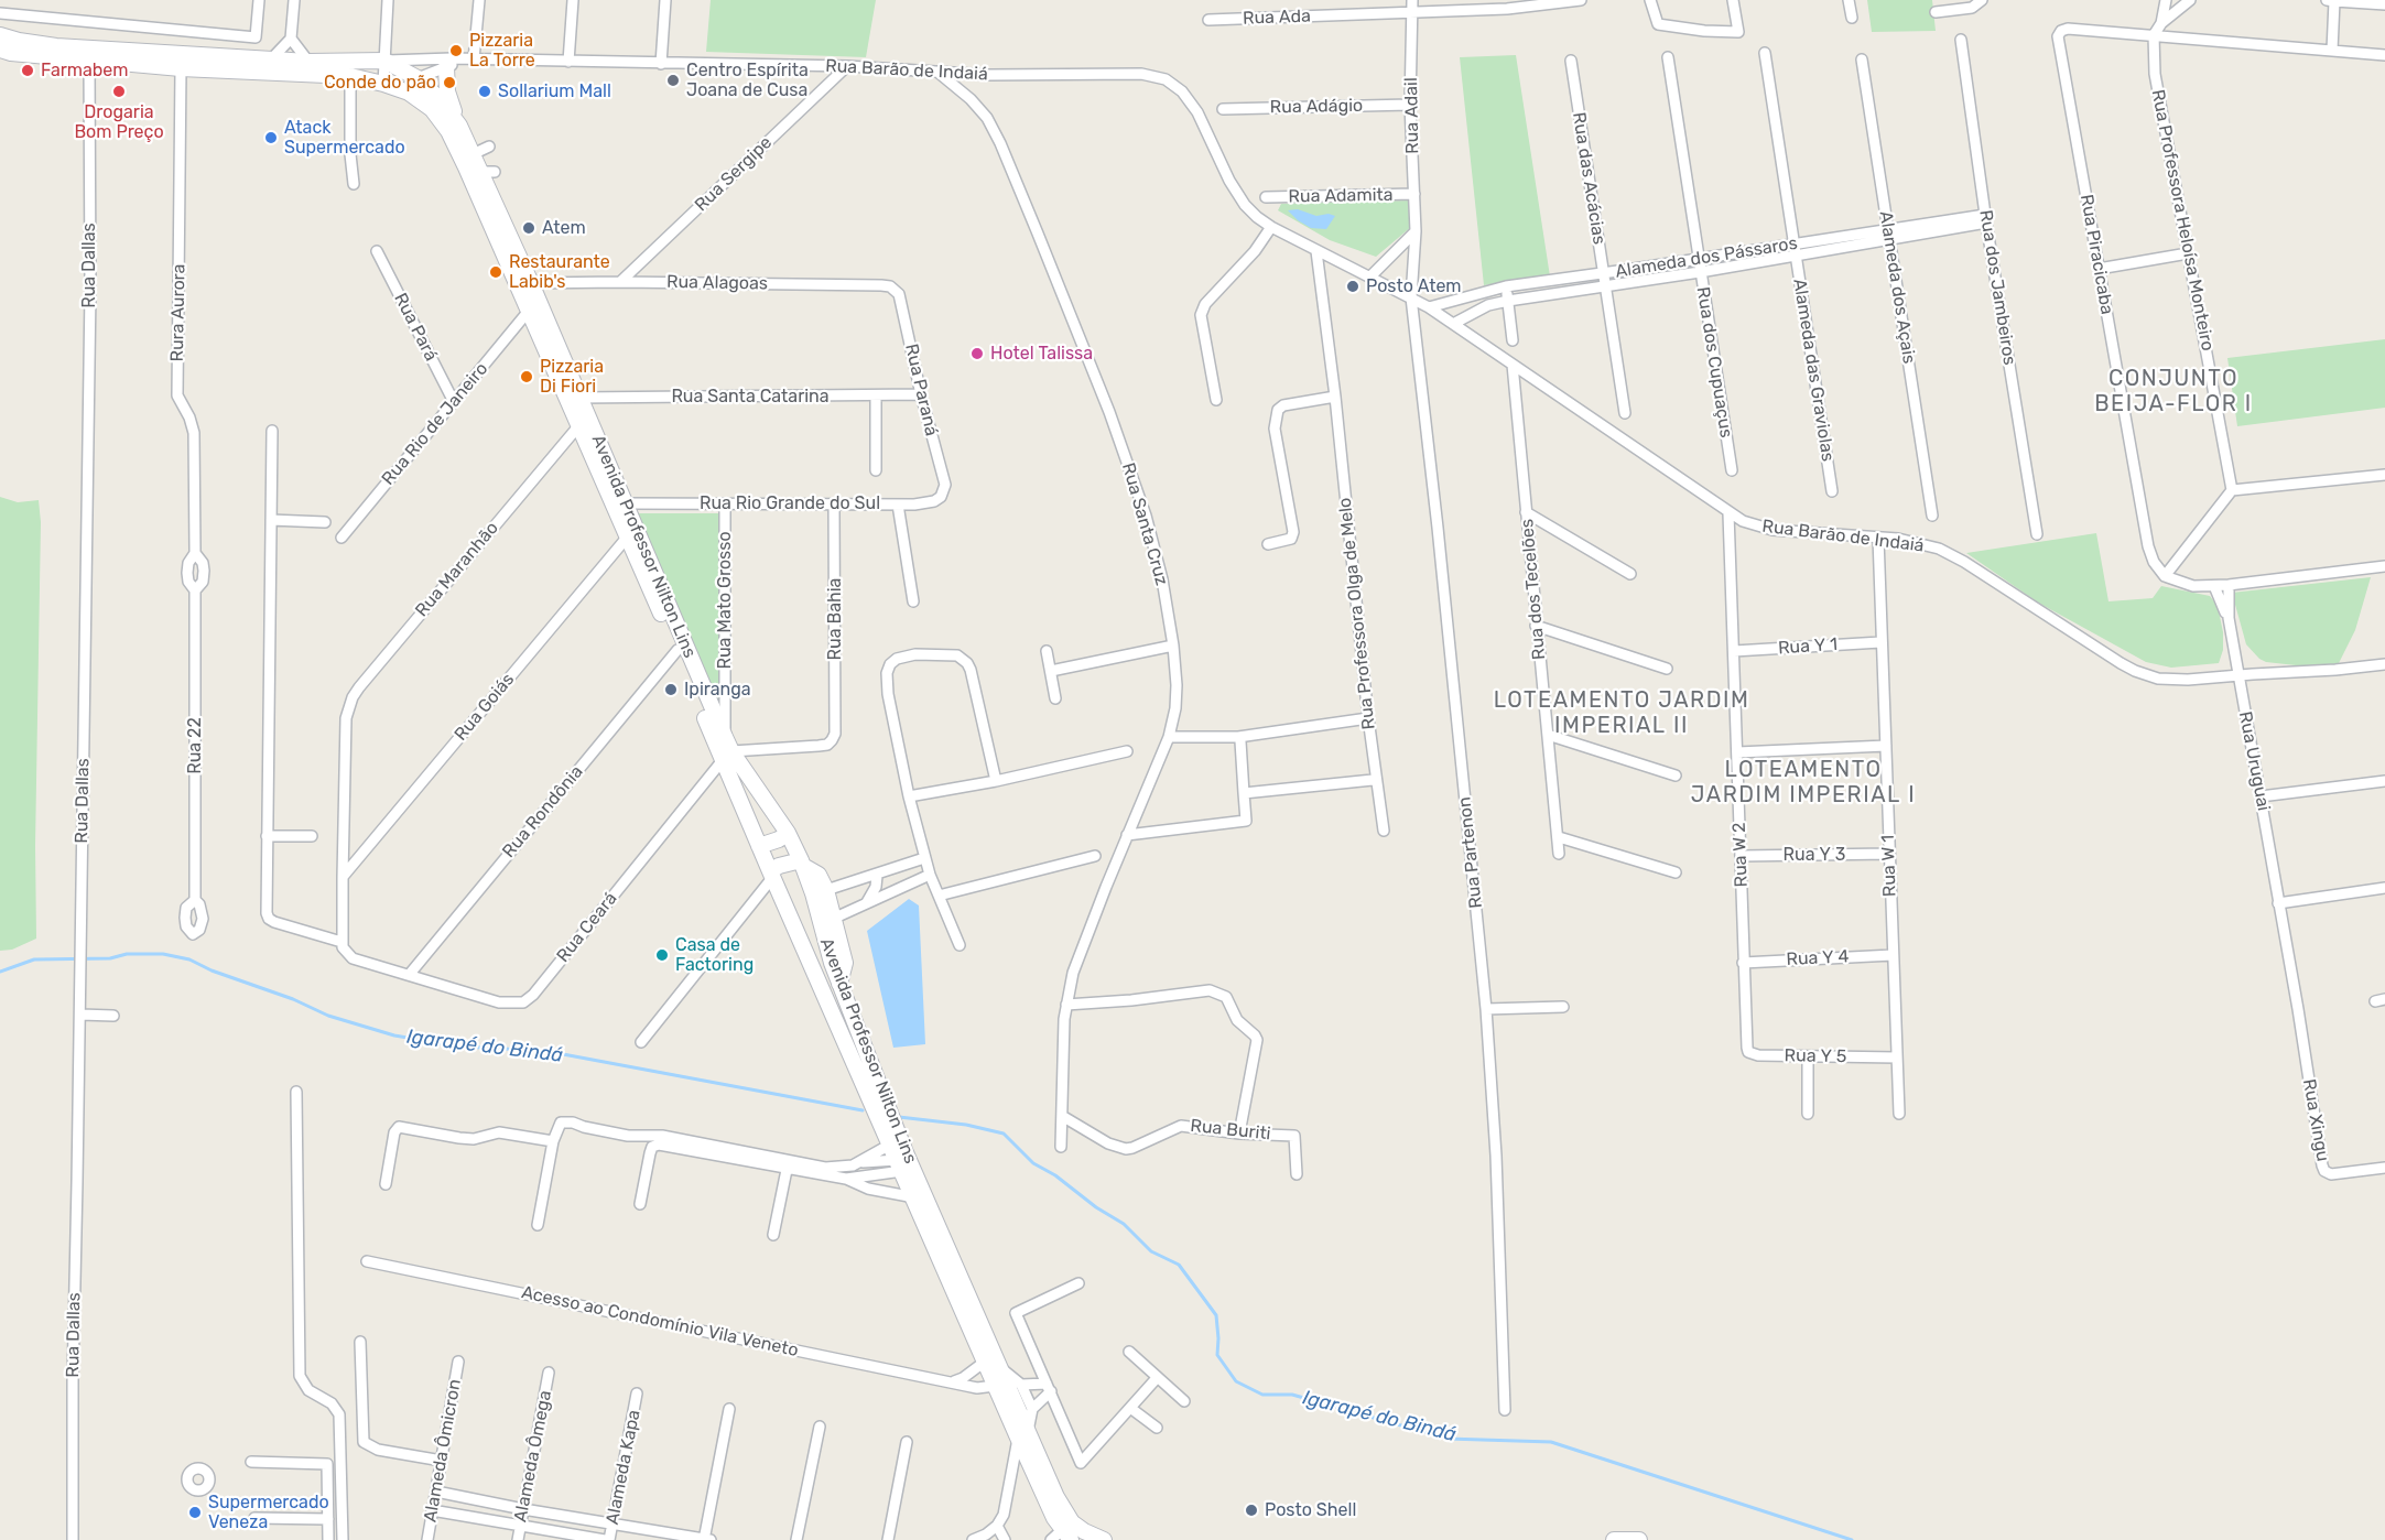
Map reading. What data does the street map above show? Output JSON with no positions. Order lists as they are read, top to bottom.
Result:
{
  "streets": {
    "main road": ["Avenida Professor Nilton Lins"],
    "street": [
      "Rua Ada",
      "Rua Barão de Indaiá",
      "Rua Adágio",
      "Rua Adail",
      "Rua Sergipe",
      "Rua das Acácias",
      "Rua Adamita",
      "Rua Professora Heloísa Monteiro",
      "Rua Piracicaba",
      "Alameda dos Pássaros",
      "Rua Dallas",
      "Rua Alagoas",
      "Alameda dos Açais",
      "Rua dos Jambeiros",
      "Rura Aurora",
      "Rua Pará",
      "Rua dos Cupuaçus",
      "Alameda das Graviolas",
      "Rua Paraná",
      "Rua Santa Catarina",
      "Rua Rio de Janeiro",
      "Rua Rio Grande do Sul",
      "Rua Santa Cruz",
      "Rua Maranhão",
      "Rua dos Tecelões",
      "Rua Mato Grosso",
      "Rua Professora Olga de Melo",
      "Rua Bahia",
      "Rua Y 1",
      "Rua Goiás",
      "Rua 22",
      "Rua Uruguai",
      "Rua Rondônia",
      "Rua Partenon",
      "Rua W 2",
      "Rua Y 3",
      "Rua W 1",
      "Rua Ceará",
      "Rua Y 4",
      "Rua Y 5",
      "Rua Xingu",
      "Rua Buriti",
      "Acesso ao Condomínio Vila Veneto",
      "Alameda Ômicron",
      "Alameda Ômega",
      "Alameda Kapa"
    ]
  },
  "crossings": [
    ["Rua Ada", "Rua Adail"],
    ["Rua Barão de Indaiá", "Rua Adail"],
    ["Rua Barão de Indaiá", "Rua Sergipe"],
    ["Rua Barão de Indaiá", "Alameda dos Pássaros"],
    ["Rua Barão de Indaiá", "Rua Santa Cruz"],
    ["Rua Barão de Indaiá", "Avenida Professor Nilton Lins"],
    ["Rua Barão de Indaiá", "Rua dos Tecelões"],
    ["Rua Barão de Indaiá", "Rua Professora Olga de Melo"],
    ["Rua Barão de Indaiá", "Rua Uruguai"],
    ["Rua Barão de Indaiá", "Rua Partenon"],
    ["Rua Barão de Indaiá", "Rua W 2"],
    ["Rua Barão de Indaiá", "Rua W 1"],
    ["Rua Adágio", "Rua Adail"],
    ["Rua Adail", "Rua Adamita"],
    ["Rua Adail", "Rua Partenon"],
    ["Rua Sergipe", "Rua Alagoas"],
    ["Rua das Acácias", "Alameda dos Pássaros"],
    ["Rua Professora Heloísa Monteiro", "Rua Piracicaba"],
    ["Alameda dos Pássaros", "Alameda dos Açais"],
    ["Alameda dos Pássaros", "Rua dos Jambeiros"],
    ["Alameda dos Pássaros", "Rua dos Cupuaçus"],
    ["Alameda dos Pássaros", "Alameda das Graviolas"],
    ["Rua Dallas", "Avenida Professor Nilton Lins"],
    ["Rua Alagoas", "Rua Paraná"],
    ["Rua Alagoas", "Avenida Professor Nilton Lins"],
    ["Rura Aurora", "Avenida Professor Nilton Lins"],
    ["Rura Aurora", "Rua 22"],
    ["Rua Pará", "Rua Rio de Janeiro"],
    ["Rua Paraná", "Rua Santa Catarina"],
    ["Rua Paraná", "Rua Rio Grande do Sul"],
    ["Rua Santa Catarina", "Avenida Professor Nilton Lins"],
    ["Rua Rio de Janeiro", "Avenida Professor Nilton Lins"],
    ["Rua Rio Grande do Sul", "Avenida Professor Nilton Lins"],
    ["Rua Rio Grande do Sul", "Rua Mato Grosso"],
    ["Rua Rio Grande do Sul", "Rua Bahia"],
    ["Rua Santa Cruz", "Rua Buriti"],
    ["Avenida Professor Nilton Lins", "Rua Maranhão"],
    ["Avenida Professor Nilton Lins", "Rua Mato Grosso"],
    ["Avenida Professor Nilton Lins", "Rua Bahia"],
    ["Avenida Professor Nilton Lins", "Rua Goiás"],
    ["Avenida Professor Nilton Lins", "Rua Rondônia"],
    ["Avenida Professor Nilton Lins", "Rua Ceará"],
    ["Avenida Professor Nilton Lins", "Acesso ao Condomínio Vila Veneto"],
    ["Rua Maranhão", "Rua Goiás"],
    ["Rua Mato Grosso", "Rua Bahia"],
    ["Rua Mato Grosso", "Rua Ceará"],
    ["Rua Bahia", "Rua Ceará"],
    ["Rua Y 1", "Rua W 2"],
    ["Rua Y 1", "Rua W 1"],
    ["Rua Uruguai", "Rua Xingu"],
    ["Rua Rondônia", "Rua Ceará"],
    ["Rua W 2", "Rua Y 3"],
    ["Rua W 2", "Rua Y 4"],
    ["Rua W 2", "Rua Y 5"],
    ["Rua Y 3", "Rua W 1"],
    ["Rua W 1", "Rua Y 4"],
    ["Rua W 1", "Rua Y 5"]
  ],
  "districts": ["CONJUNTO BEIJA-FLOR I", "LOTEAMENTO JARDIM IMPERIAL II", "LOTEAMENTO JARDIM IMPERIAL I"],
  "water": ["Igarapé do Bindá"],
  "places": [
    "Pizzaria La Torre",
    "Farmabem",
    "Centro Espírita Joana de Cusa",
    "Conde do pão",
    "Drogaria Bom Preço",
    "Sollarium Mall",
    "Atack Supermercado",
    "Atem",
    "Restaurante Labib's",
    "Posto Atem",
    "Hotel Talissa",
    "Pizzaria Di Fiori",
    "Ipiranga",
    "Casa de Factoring",
    "Posto Shell",
    "Supermercado Veneza"
  ]
}
